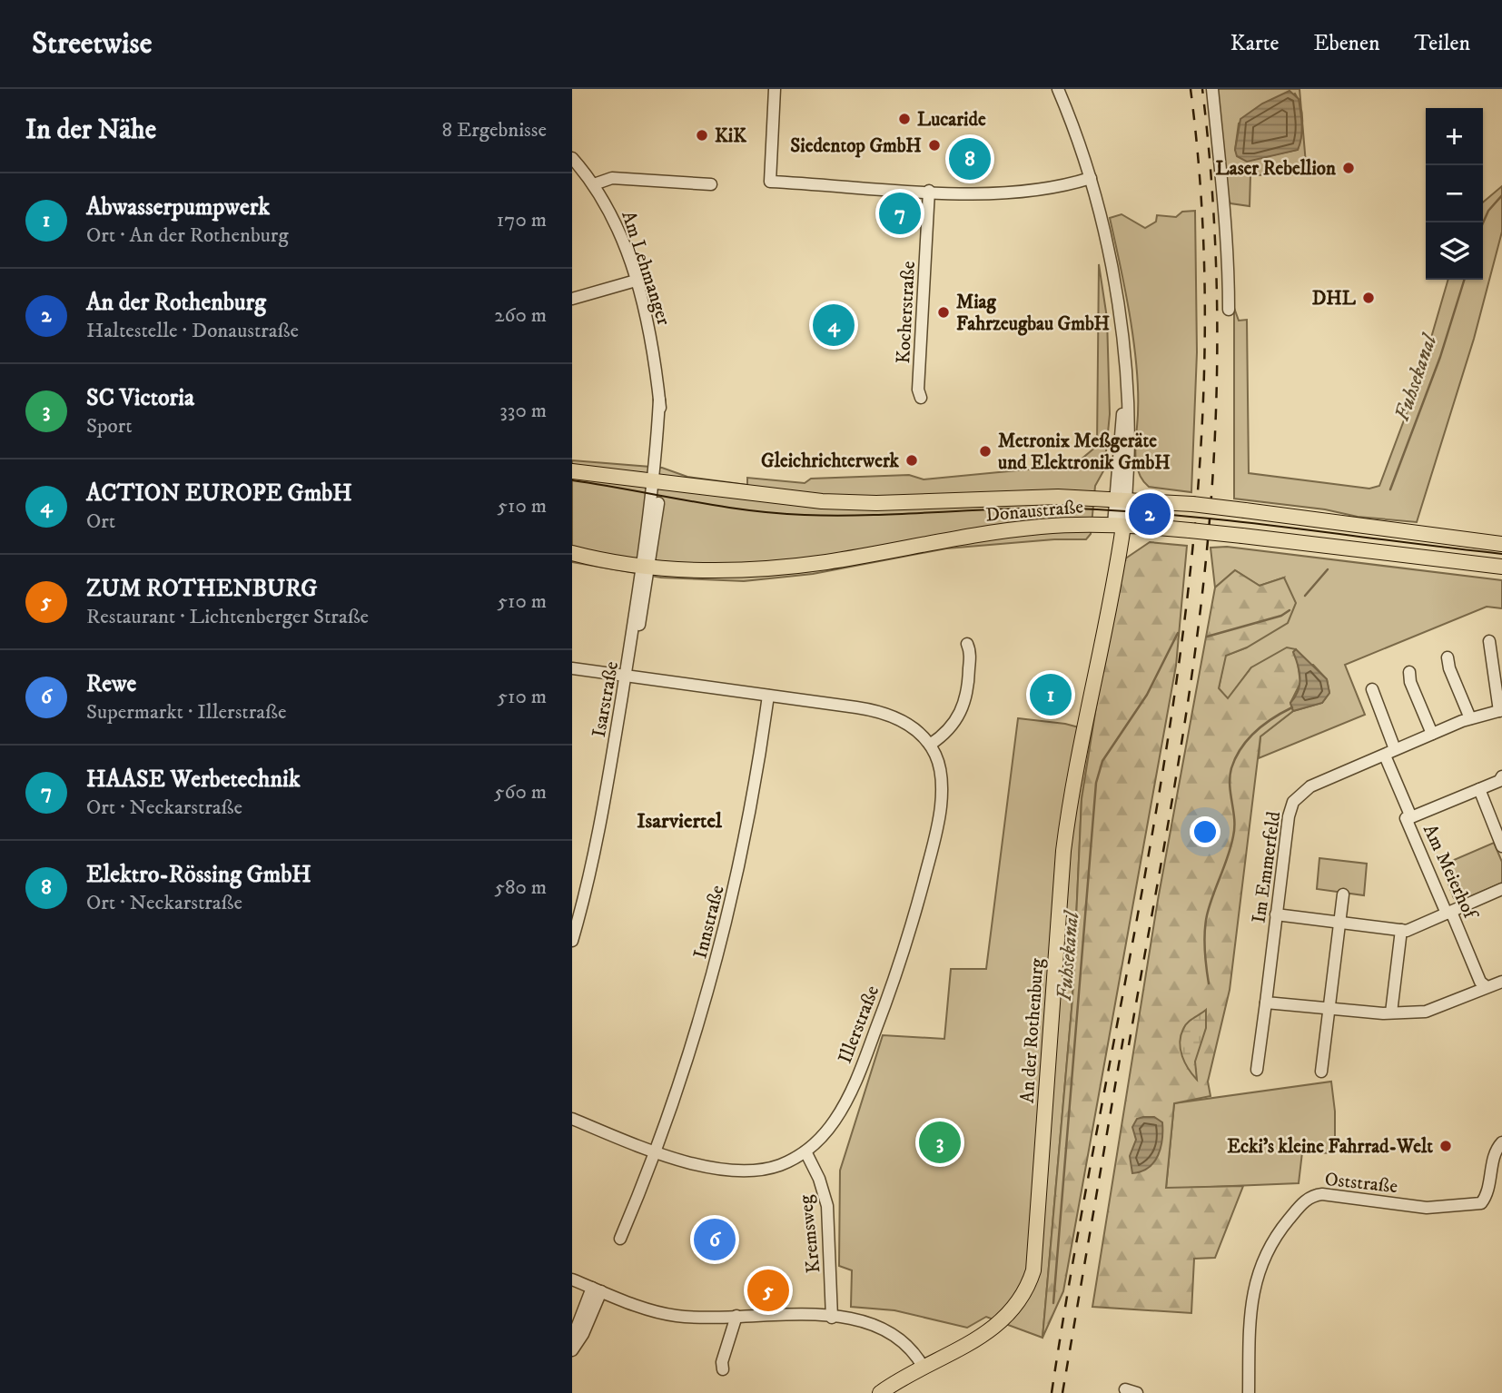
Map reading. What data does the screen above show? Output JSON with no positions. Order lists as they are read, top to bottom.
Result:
{
  "streets": {
    "main road": ["Donaustraße", "An der Rothenburg"],
    "street": [
      "Am Lehmanger",
      "Kocherstraße",
      "Isarstraße",
      "Im Emmerfeld",
      "Am Meierhof",
      "Innstraße",
      "Illerstraße",
      "Oststraße",
      "Kremsweg"
    ]
  },
  "crossings": [
    ["Am Lehmanger", "Donaustraße"],
    ["Am Lehmanger", "Isarstraße"],
    ["Donaustraße", "Isarstraße"],
    ["Donaustraße", "An der Rothenburg"],
    ["Isarstraße", "Illerstraße"],
    ["Im Emmerfeld", "Am Meierhof"],
    ["Innstraße", "Illerstraße"],
    ["Illerstraße", "Kremsweg"]
  ],
  "districts": ["Isarviertel"],
  "water": ["Fuhsekanal"],
  "places": [
    "Lucaride",
    "KiK",
    "Siedentop GmbH",
    "Laser Rebellion",
    "DHL",
    "Miag Fahrzeugbau GmbH",
    "Metronix Meßgeräte und Elektronik GmbH",
    "Gleichrichterwerk",
    "Ecki's kleine Fahrrad-Welt"
  ],
  "page": {
    "header": "Streetwise",
    "nav": ["Karte", "Ebenen", "Teilen"],
    "heading": ["In der Nähe", "8 Ergebnisse"],
    "map_buttons": ["+", "−"],
    "pins": [
      "8",
      "7",
      "4",
      "2",
      "1",
      "3",
      "6",
      "5"
    ],
    "list": [
      {
        "mark": "1",
        "name": "Abwasserpumpwerk",
        "note": "Ort · An der Rothenburg",
        "value": "170 m"
      },
      {
        "mark": "2",
        "name": "An der Rothenburg",
        "note": "Haltestelle · Donaustraße",
        "value": "260 m"
      },
      {
        "mark": "3",
        "name": "SC Victoria",
        "note": "Sport",
        "value": "330 m"
      },
      {
        "mark": "4",
        "name": "ACTION EUROPE GmbH",
        "note": "Ort",
        "value": "510 m"
      },
      {
        "mark": "5",
        "name": "ZUM ROTHENBURG",
        "note": "Restaurant · Lichtenberger Straße",
        "value": "510 m"
      },
      {
        "mark": "6",
        "name": "Rewe",
        "note": "Supermarkt · Illerstraße",
        "value": "510 m"
      },
      {
        "mark": "7",
        "name": "HAASE Werbetechnik",
        "note": "Ort · Neckarstraße",
        "value": "560 m"
      },
      {
        "mark": "8",
        "name": "Elektro-Rössing GmbH",
        "note": "Ort · Neckarstraße",
        "value": "580 m"
      }
    ]
  }
}
